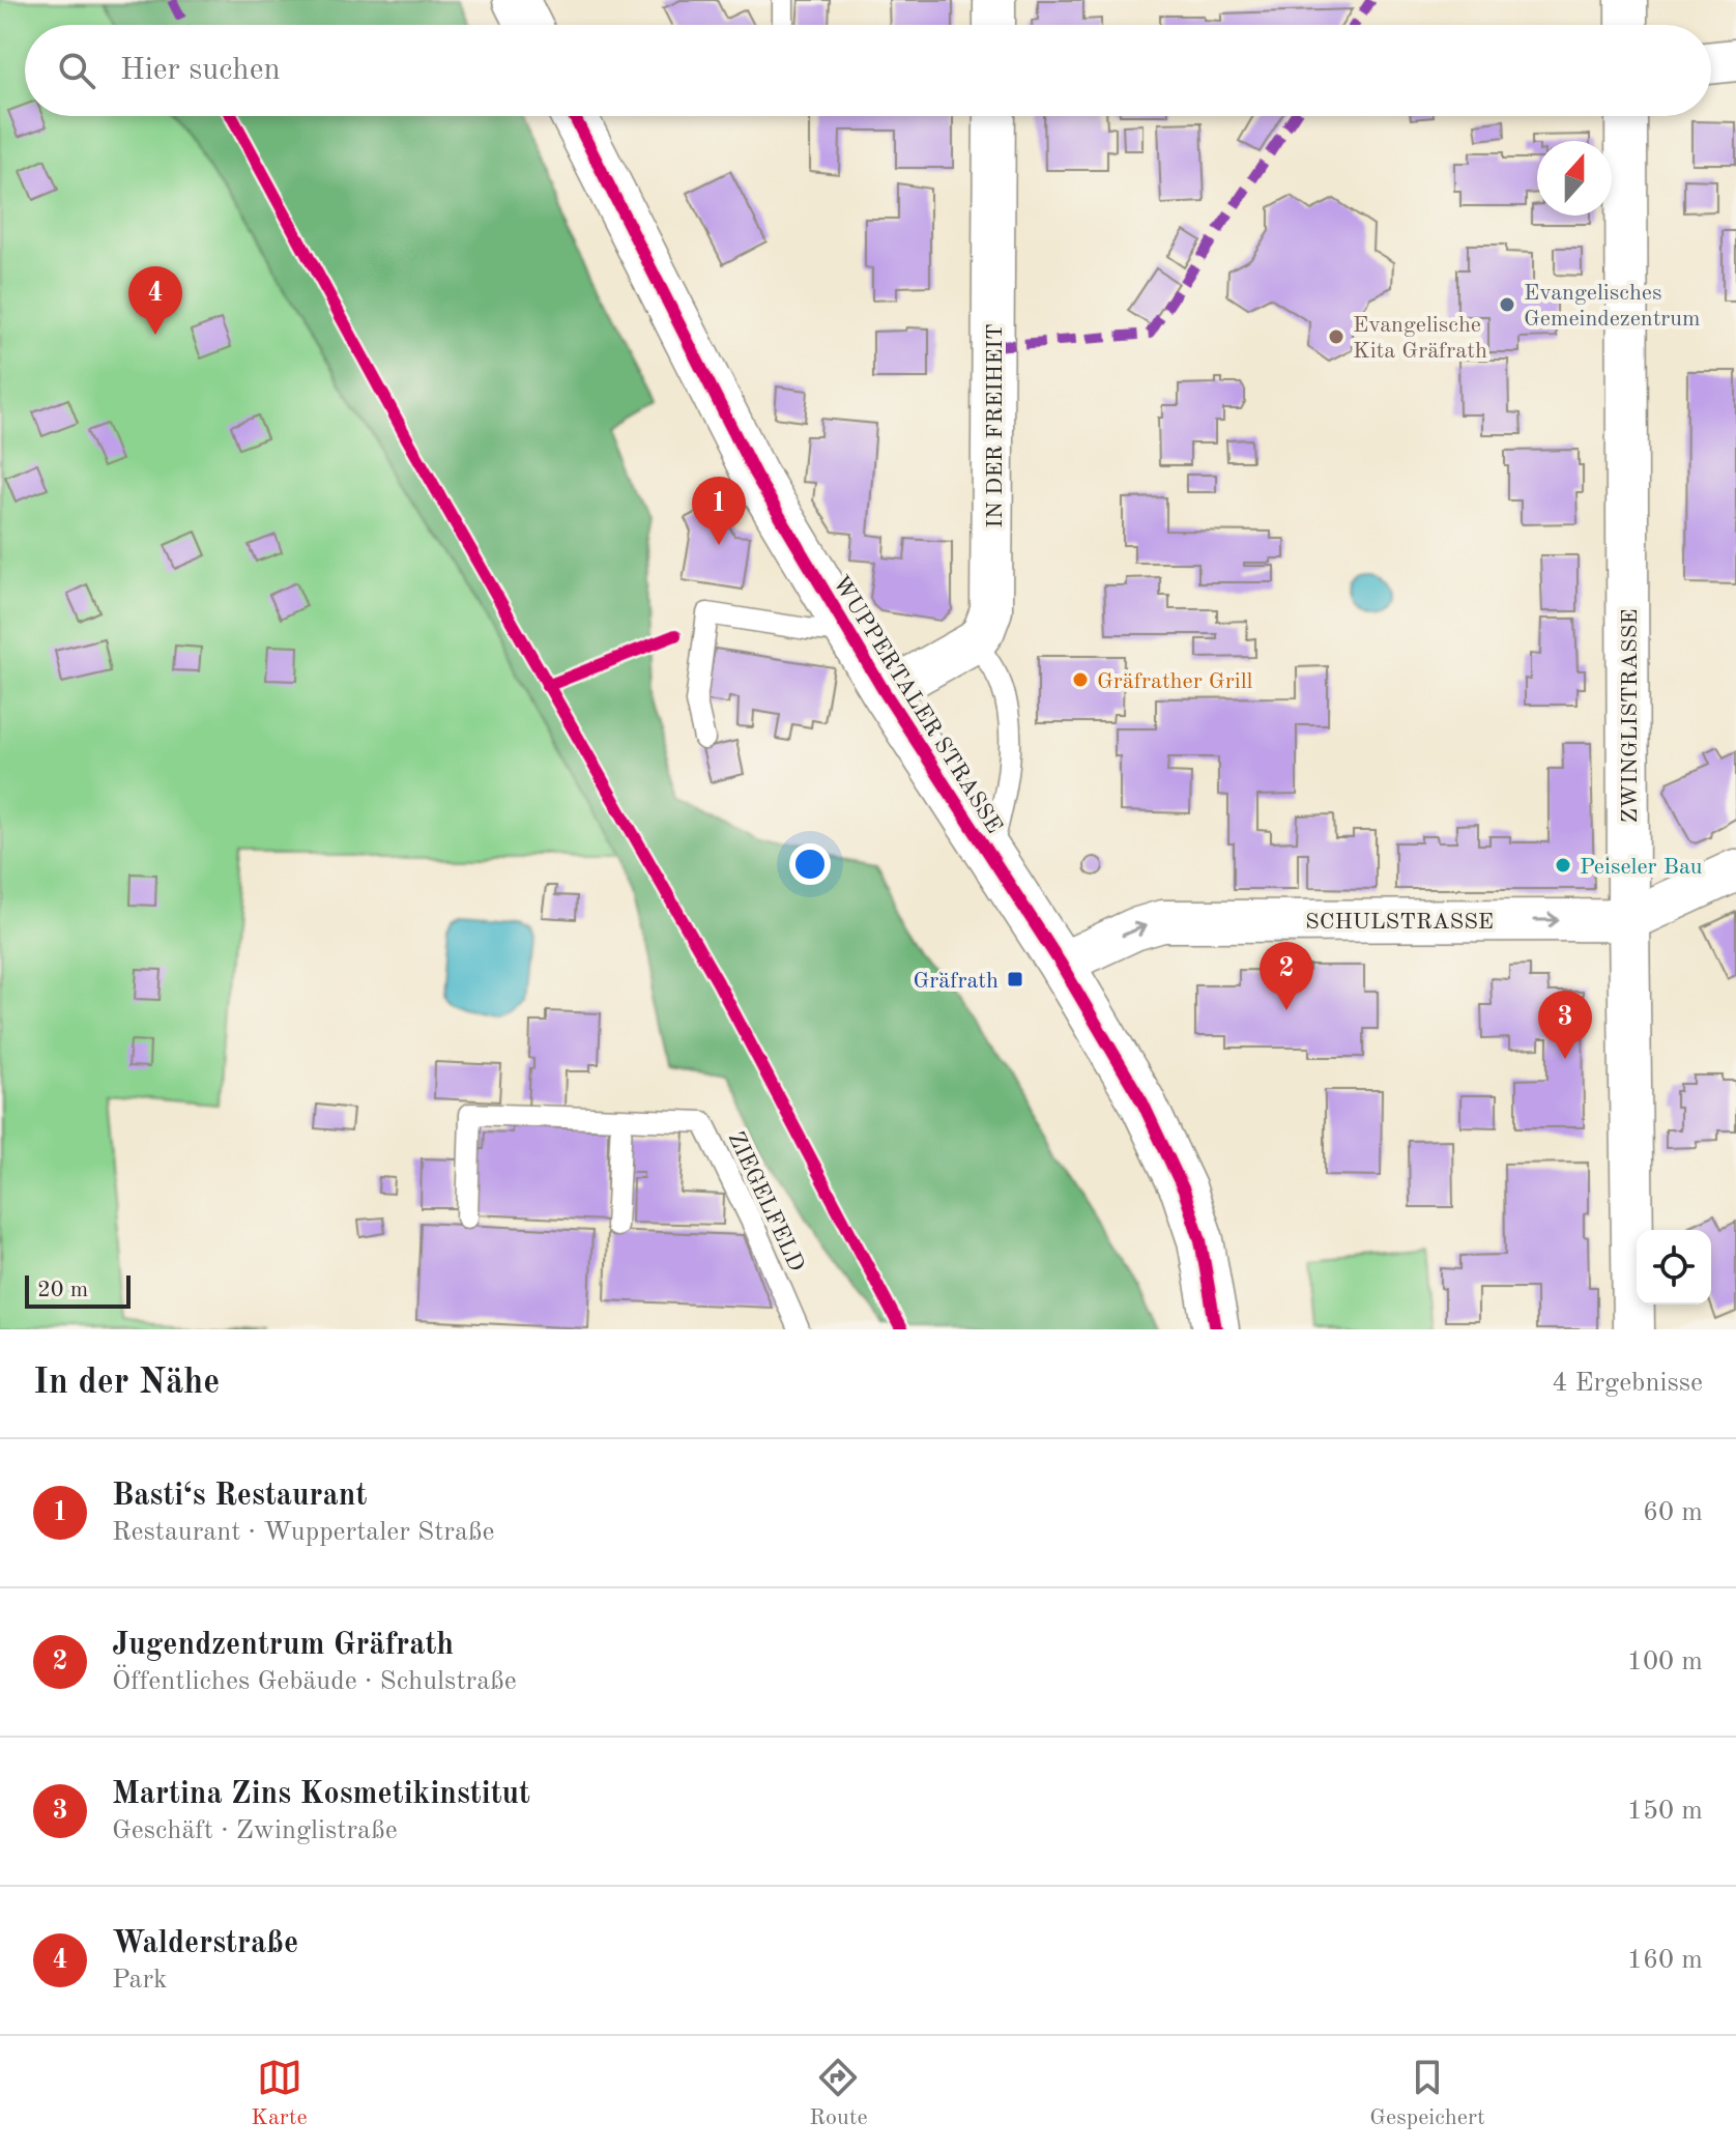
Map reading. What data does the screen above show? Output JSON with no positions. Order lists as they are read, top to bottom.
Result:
{
  "streets": {
    "main road": ["WUPPERTALER STRASSE"],
    "street": ["IN DER FREIHEIT", "ZWINGLISTRASSE", "SCHULSTRASSE"],
    "lane": ["ZIEGELFELD"]
  },
  "crossings": [
    ["WUPPERTALER STRASSE", "SCHULSTRASSE"],
    ["ZWINGLISTRASSE", "SCHULSTRASSE"]
  ],
  "one_way": ["SCHULSTRASSE"],
  "places": {
    "other": [
      "Evangelisches Gemeindezentrum",
      "Evangelische Kita Gräfrath",
      "Gräfrather Grill",
      "Peiseler Bau"
    ],
    "transit": ["Gräfrath"]
  },
  "scale_bar": "20 m",
  "north": "top",
  "page": {
    "search": "Hier suchen",
    "pins": [
      "4",
      "1",
      "2",
      "3"
    ],
    "scale": "20 m",
    "heading": ["In der Nähe", "4 Ergebnisse"],
    "list": [
      {
        "mark": "1",
        "name": "Basti‘s Restaurant",
        "note": "Restaurant · Wuppertaler Straße",
        "value": "60 m"
      },
      {
        "mark": "2",
        "name": "Jugendzentrum Gräfrath",
        "note": "Öffentliches Gebäude · Schulstraße",
        "value": "100 m"
      },
      {
        "mark": "3",
        "name": "Martina Zins Kosmetikinstitut",
        "note": "Geschäft · Zwinglistraße",
        "value": "150 m"
      },
      {
        "mark": "4",
        "name": "Walderstraße",
        "note": "Park",
        "value": "160 m"
      }
    ],
    "nav": ["Karte", "Route", "Gespeichert"]
  }
}
